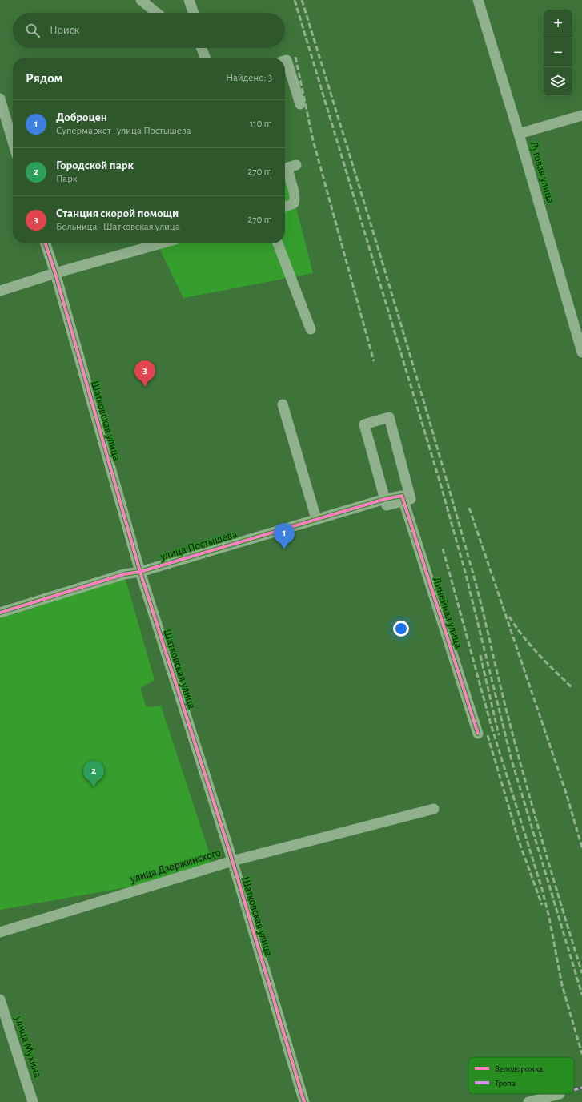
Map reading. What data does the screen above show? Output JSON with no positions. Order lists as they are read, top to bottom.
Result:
{
  "streets": {
    "street": [
      "Луговая улица",
      "Шатковская улица",
      "улица Постышева",
      "Линейная улица",
      "улица Дзержинского",
      "улица Мухина"
    ]
  },
  "crossings": [
    ["Шатковская улица", "улица Постышева"],
    ["Шатковская улица", "улица Дзержинского"],
    ["улица Постышева", "Линейная улица"]
  ],
  "legend": ["Велодорожка", "Тропа"],
  "page": {
    "map_buttons": ["+", "−"],
    "search": "Поиск",
    "heading": ["Рядом", "Найдено: 3"],
    "list": [
      {
        "mark": "1",
        "name": "Доброцен",
        "note": "Супермаркет · улица Постышева",
        "value": "110 m"
      },
      {
        "mark": "2",
        "name": "Городской парк",
        "note": "Парк",
        "value": "270 m"
      },
      {
        "mark": "3",
        "name": "Станция скорой помощи",
        "note": "Больница · Шатковская улица",
        "value": "270 m"
      }
    ],
    "pins": ["3", "1", "2"]
  }
}
